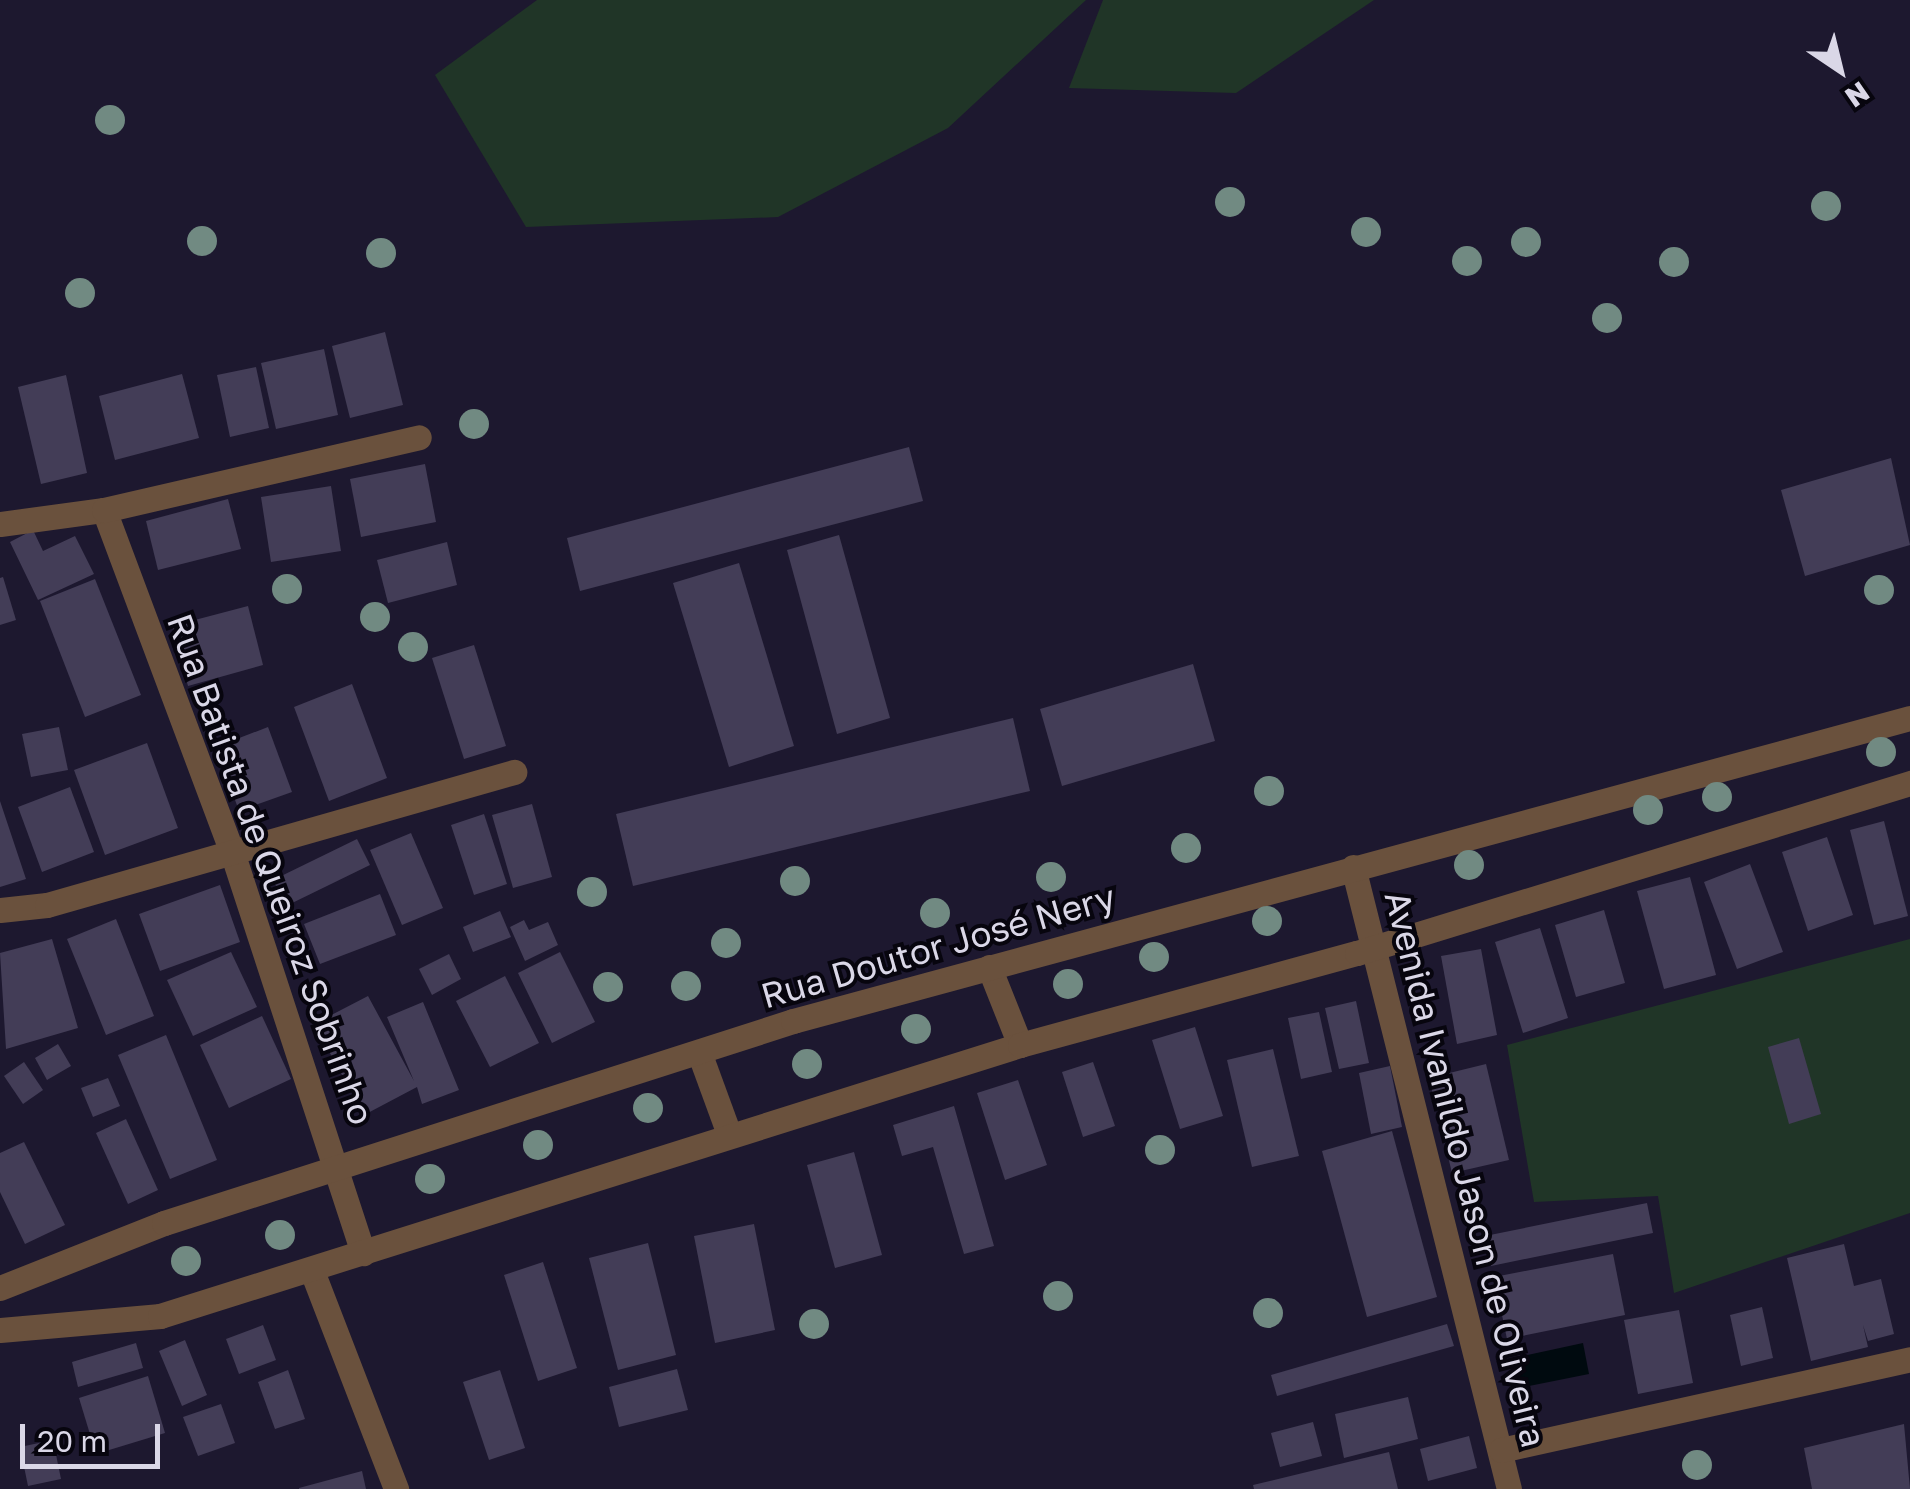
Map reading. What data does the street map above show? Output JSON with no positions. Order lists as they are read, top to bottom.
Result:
{
  "streets": {
    "street": ["Rua Batista de Queiroz Sobrinho", "Rua Doutor José Nery", "Avenida Ivanildo Jason de Oliveira"]
  },
  "crossings": [
    ["Rua Batista de Queiroz Sobrinho", "Rua Doutor José Nery"],
    ["Rua Doutor José Nery", "Avenida Ivanildo Jason de Oliveira"]
  ],
  "scale_bar": "20 m",
  "north": "bottom right"
}
